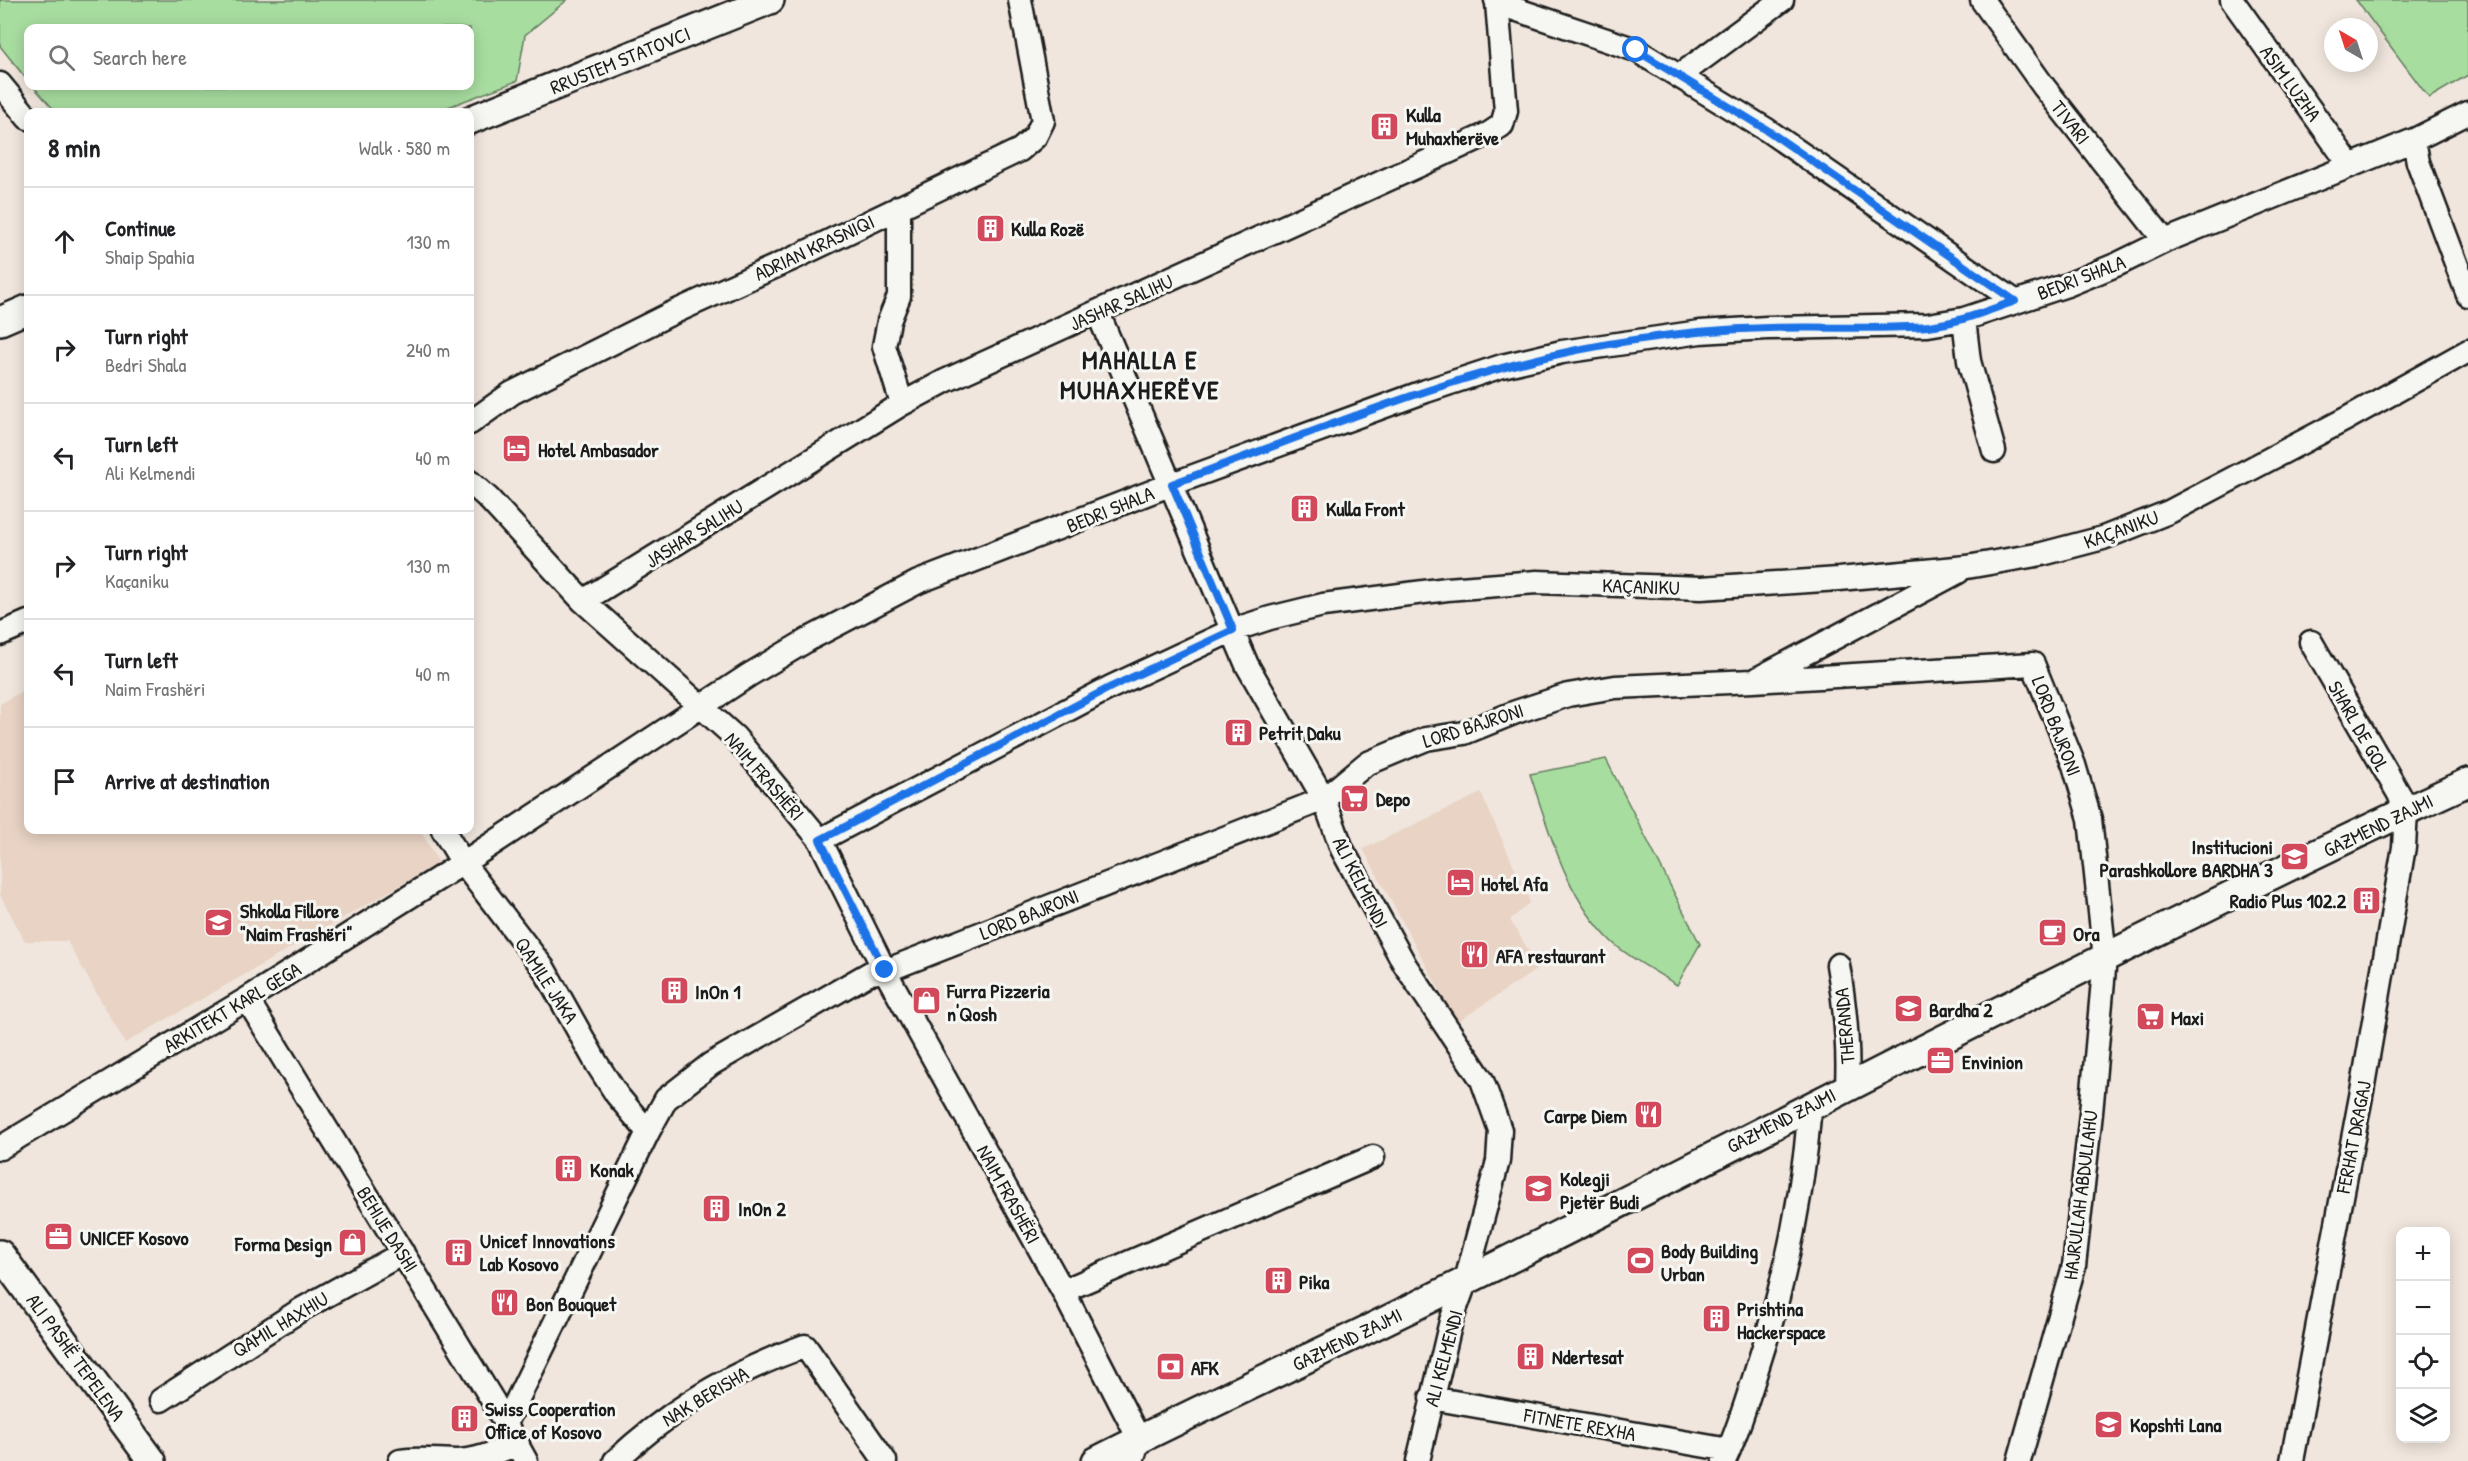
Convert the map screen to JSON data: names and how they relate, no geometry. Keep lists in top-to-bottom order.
{
  "streets": {
    "street": [
      "RRUSTEM STATOVCI",
      "ASIM LUZHA",
      "TIVARI",
      "ADRIAN KRASNIQI",
      "BEDRI SHALA",
      "JASHAR SALIHU",
      "KAÇANIKU",
      "LORD BAJRONI",
      "SHARL DE GOL",
      "NAIM FRASHËRI",
      "GAZMEND ZAJMI",
      "ALI KELMENDI",
      "QAMILE JAKA",
      "ARKITEKT KARL GEGA",
      "THERANDA",
      "FERHAT DRAGAJ",
      "HAJRULLAH ABDULLAHU",
      "BEHIJE DASHI",
      "QAMIL HAXHIU",
      "ALI PASHË TEPELENA",
      "NAK BERISHA",
      "FITNETE REXHA"
    ]
  },
  "crossings": [
    ["ASIM LUZHA", "BEDRI SHALA"],
    ["TIVARI", "BEDRI SHALA"],
    ["BEDRI SHALA", "NAIM FRASHËRI"],
    ["BEDRI SHALA", "ALI KELMENDI"],
    ["BEDRI SHALA", "QAMILE JAKA"],
    ["BEDRI SHALA", "ARKITEKT KARL GEGA"],
    ["JASHAR SALIHU", "NAIM FRASHËRI"],
    ["JASHAR SALIHU", "ALI KELMENDI"],
    ["KAÇANIKU", "LORD BAJRONI"],
    ["KAÇANIKU", "NAIM FRASHËRI"],
    ["KAÇANIKU", "ALI KELMENDI"],
    ["LORD BAJRONI", "NAIM FRASHËRI"],
    ["LORD BAJRONI", "GAZMEND ZAJMI"],
    ["LORD BAJRONI", "ALI KELMENDI"],
    ["LORD BAJRONI", "QAMILE JAKA"],
    ["LORD BAJRONI", "HAJRULLAH ABDULLAHU"],
    ["LORD BAJRONI", "BEHIJE DASHI"],
    ["SHARL DE GOL", "GAZMEND ZAJMI"],
    ["SHARL DE GOL", "FERHAT DRAGAJ"],
    ["NAIM FRASHËRI", "GAZMEND ZAJMI"],
    ["GAZMEND ZAJMI", "ALI KELMENDI"],
    ["GAZMEND ZAJMI", "THERANDA"],
    ["GAZMEND ZAJMI", "FERHAT DRAGAJ"],
    ["GAZMEND ZAJMI", "HAJRULLAH ABDULLAHU"],
    ["ALI KELMENDI", "FITNETE REXHA"],
    ["QAMILE JAKA", "ARKITEKT KARL GEGA"],
    ["ARKITEKT KARL GEGA", "BEHIJE DASHI"],
    ["BEHIJE DASHI", "QAMIL HAXHIU"]
  ],
  "districts": ["MAHALLA E MUHAXHERËVE"],
  "places": {
    "building": [
      "Kulla Muhaxherëve",
      "Kulla Rozë",
      "Kulla Front",
      "Petrit Daku",
      "Radio Plus 102.2",
      "InOn 1",
      "Konak",
      "InOn 2",
      "Unicef Innovations Lab Kosovo",
      "Pika",
      "Prishtina Hackerspace",
      "Ndertesat",
      "Swiss Cooperation Office of Kosovo"
    ],
    "hotel": ["Hotel Ambasador", "Hotel Afa"],
    "supermarket": ["Depo", "Maxi"],
    "school or university": [
      "Institucioni Parashkollore BARDHA 3",
      "Shkolla Fillore \"Naim Frashëri\"",
      "Bardha 2",
      "Kolegji Pjetër Budi",
      "Kopshti Lana"
    ],
    "cafe": ["Ora"],
    "restaurant": ["AFA restaurant", "Carpe Diem", "Bon Bouquet"],
    "shop": ["Furra Pizzeria n'Qosh", "Forma Design"],
    "office": ["Envinion", "UNICEF Kosovo"],
    "sports": ["Body Building Urban"],
    "bank": ["AFK"]
  },
  "north": "top left",
  "page": {
    "search": "Search here",
    "heading": ["8 min", "Walk · 580 m"],
    "list": [
      ["Continue", "Shaip Spahia", "130 m"],
      ["Turn right", "Bedri Shala", "240 m"],
      ["Turn left", "Ali Kelmendi", "40 m"],
      ["Turn right", "Kaçaniku", "130 m"],
      ["Turn left", "Naim Frashëri", "40 m"],
      "Arrive at destination"
    ],
    "map_buttons": ["+", "−"]
  }
}
